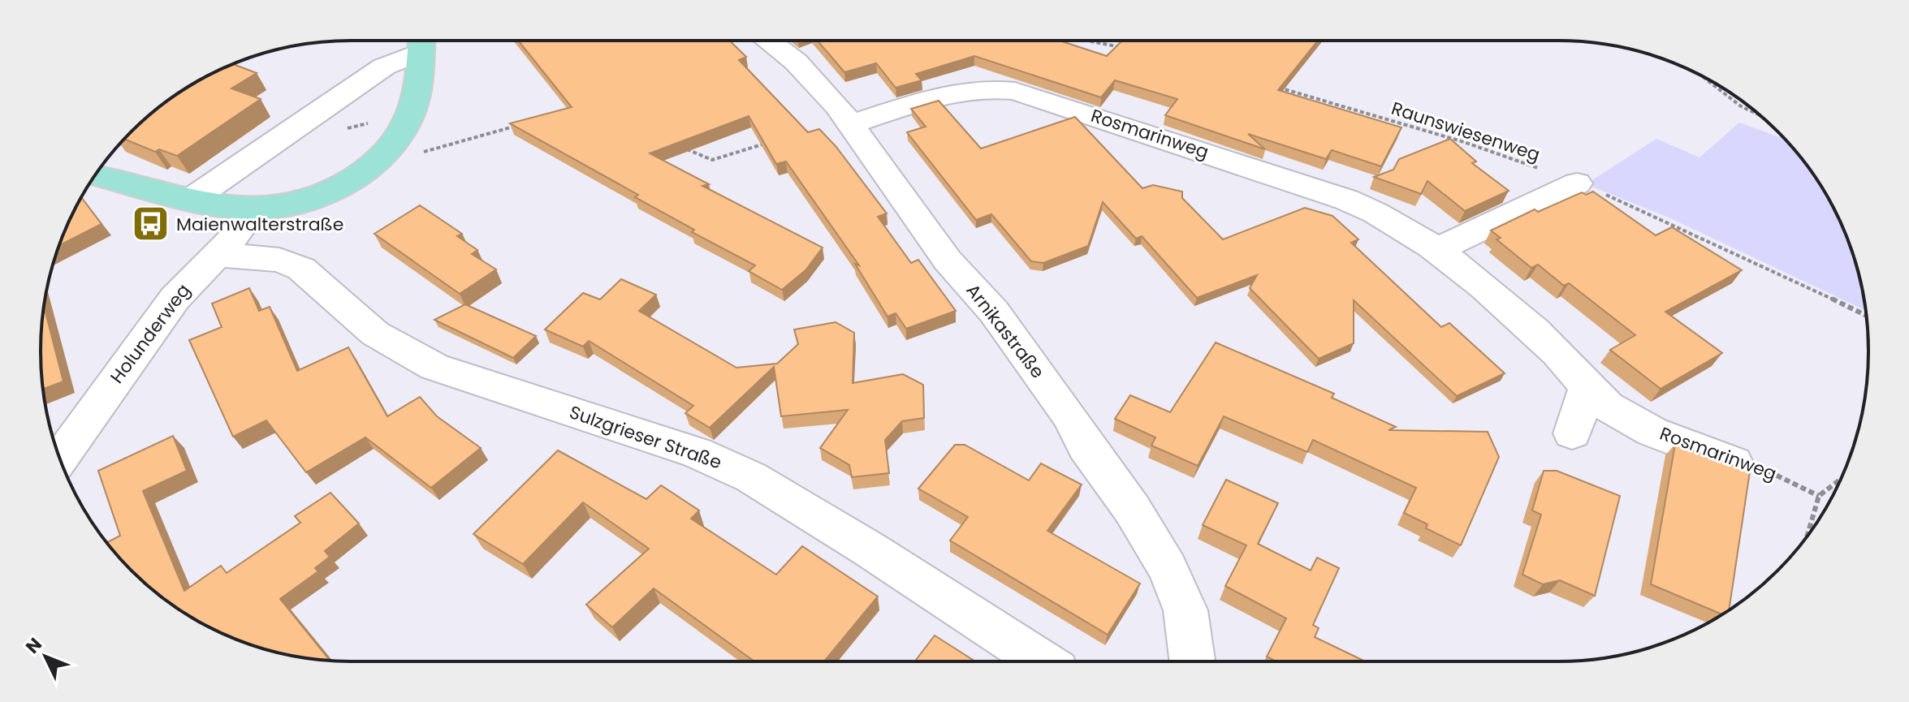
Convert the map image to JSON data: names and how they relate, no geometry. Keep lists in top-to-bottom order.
{
  "streets": {
    "street": [
      "Rosmarinweg",
      "Arnikastraße",
      "Holunderweg",
      "Sulzgrieser Straße"
    ],
    "path": ["Raunswiesenweg"]
  },
  "crossings": [
    ["Rosmarinweg", "Arnikastraße"],
    ["Holunderweg", "Sulzgrieser Straße"]
  ],
  "places": {
    "bus stop": ["Maienwalterstraße"]
  },
  "north": "top left"
}
